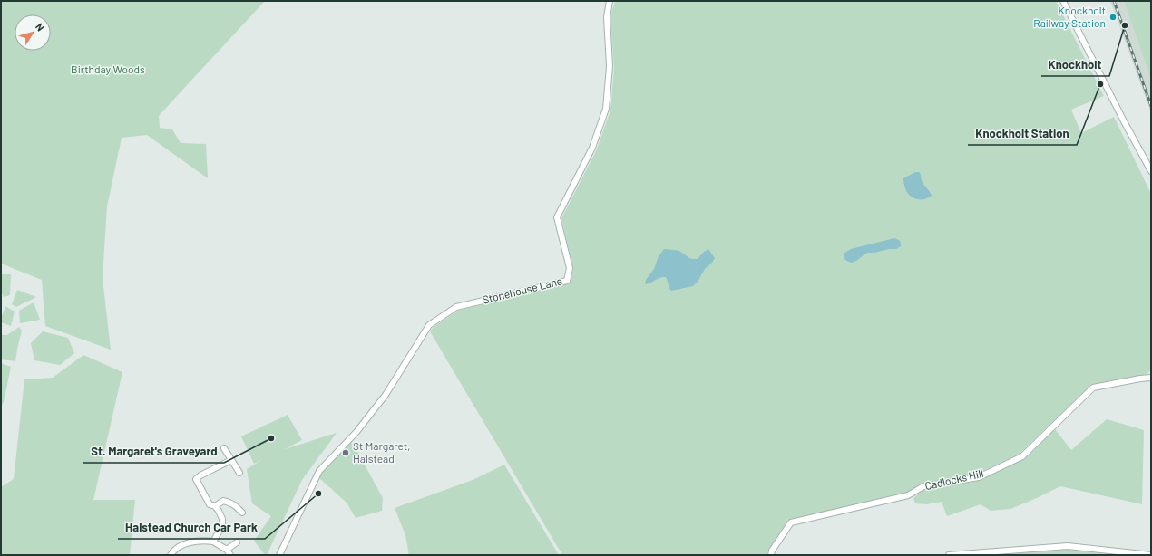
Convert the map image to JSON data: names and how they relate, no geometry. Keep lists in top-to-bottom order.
{
  "streets": {
    "street": ["Stonehouse Lane", "Cadlocks Hill"]
  },
  "parks": ["Birthday Woods"],
  "places": [
    "Knockholt Railway Station",
    "Knockholt",
    "Knockholt Station",
    "St. Margaret's Graveyard",
    "St Margaret, Halstead",
    "Halstead Church Car Park"
  ],
  "north": "top right"
}
